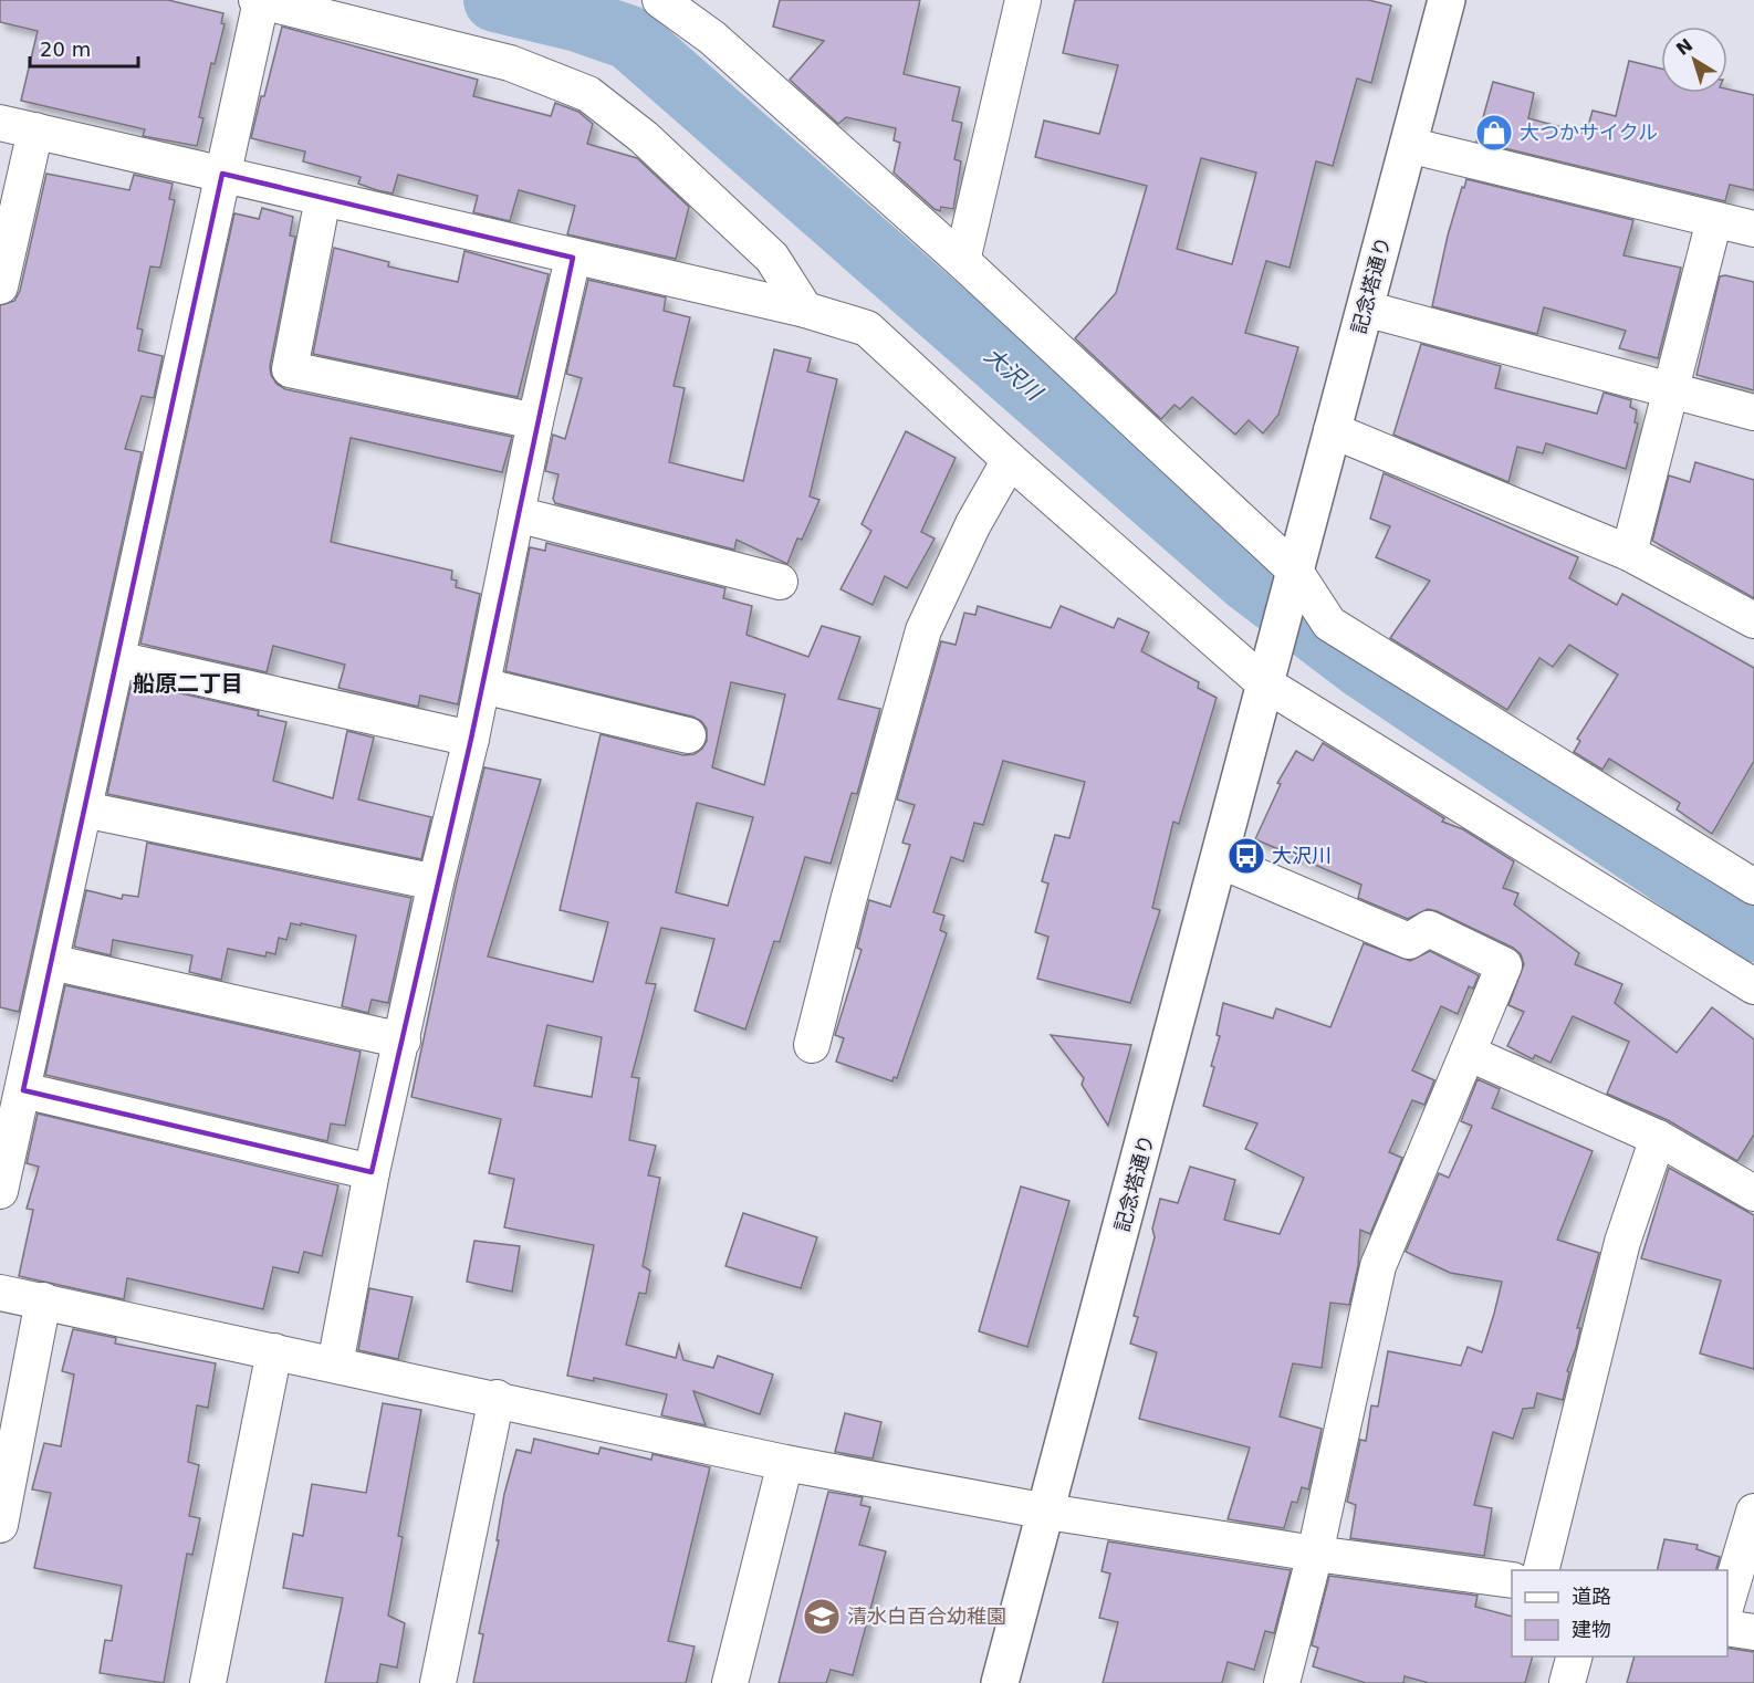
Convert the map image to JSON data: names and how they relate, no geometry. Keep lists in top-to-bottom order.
{
  "streets": {
    "street": ["記念塔通り"]
  },
  "districts": ["船原二丁目"],
  "water": ["大沢川"],
  "places": {
    "shop": ["大つかサイクル"],
    "bus stop": ["大沢川"],
    "school or university": ["清水白百合幼稚園"]
  },
  "legend": ["道路", "建物"],
  "scale_bar": "20 m",
  "north": "top left"
}
